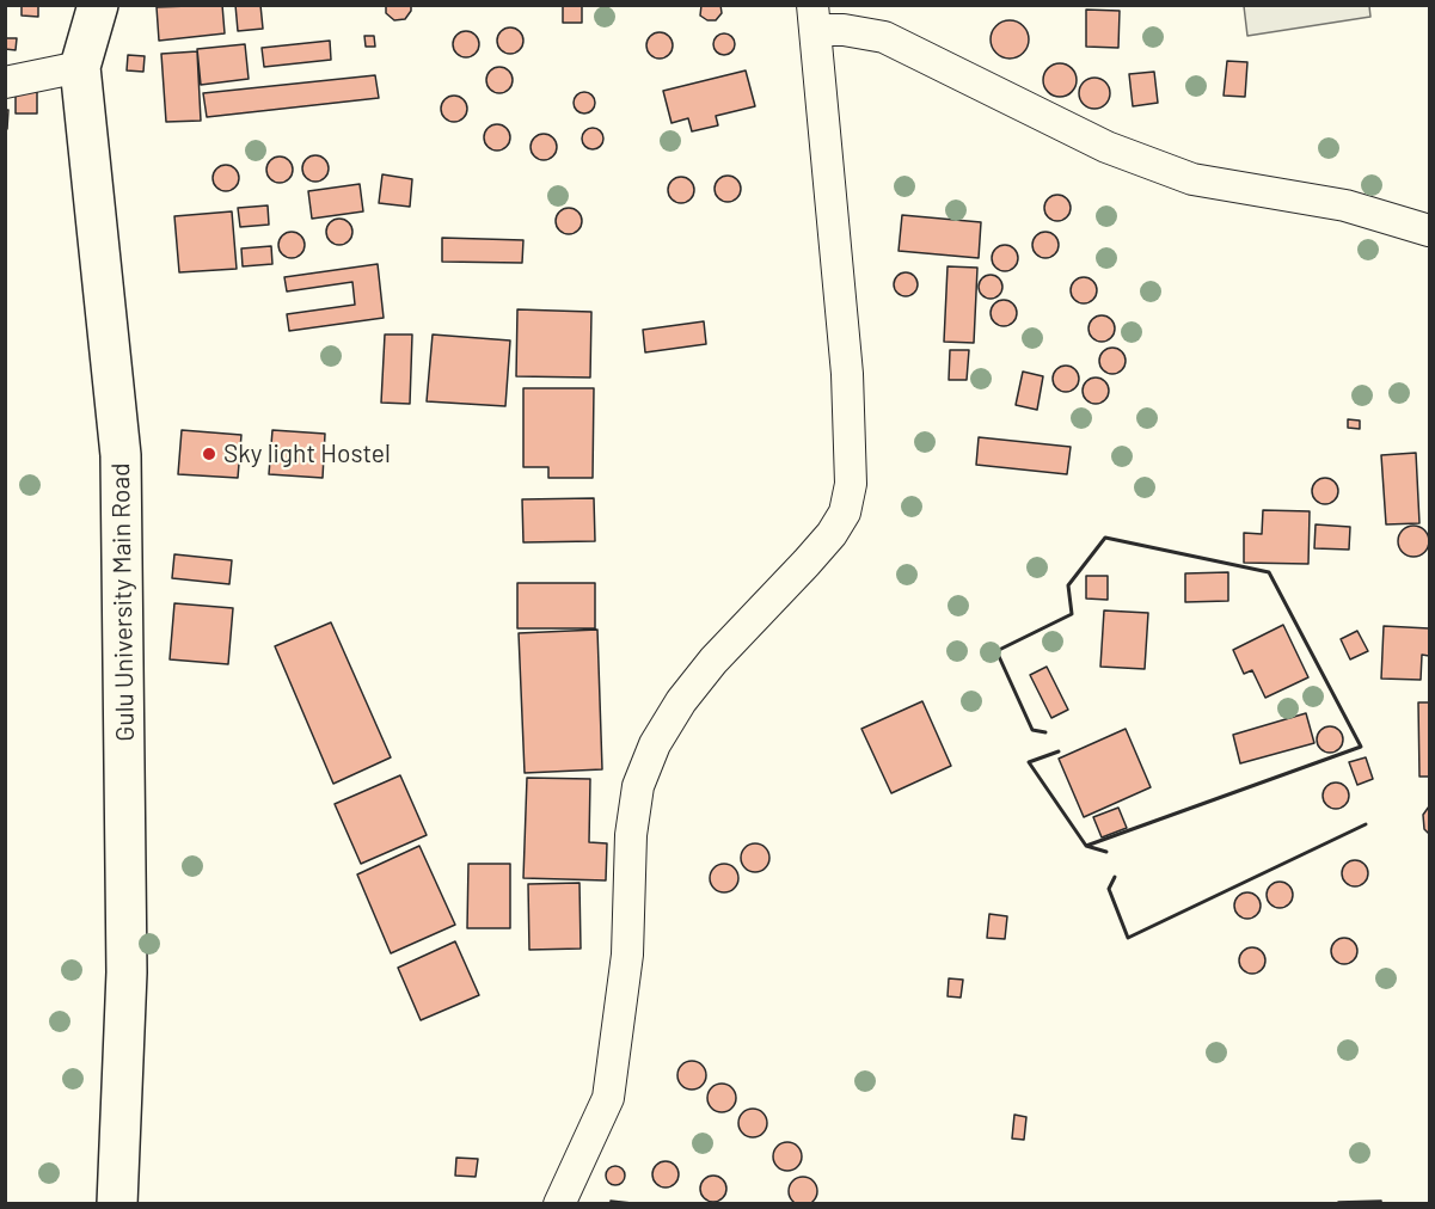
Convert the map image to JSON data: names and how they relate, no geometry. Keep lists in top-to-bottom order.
{
  "streets": {
    "street": ["Gulu University Main Road"]
  },
  "places": ["Sky light Hostel"]
}
